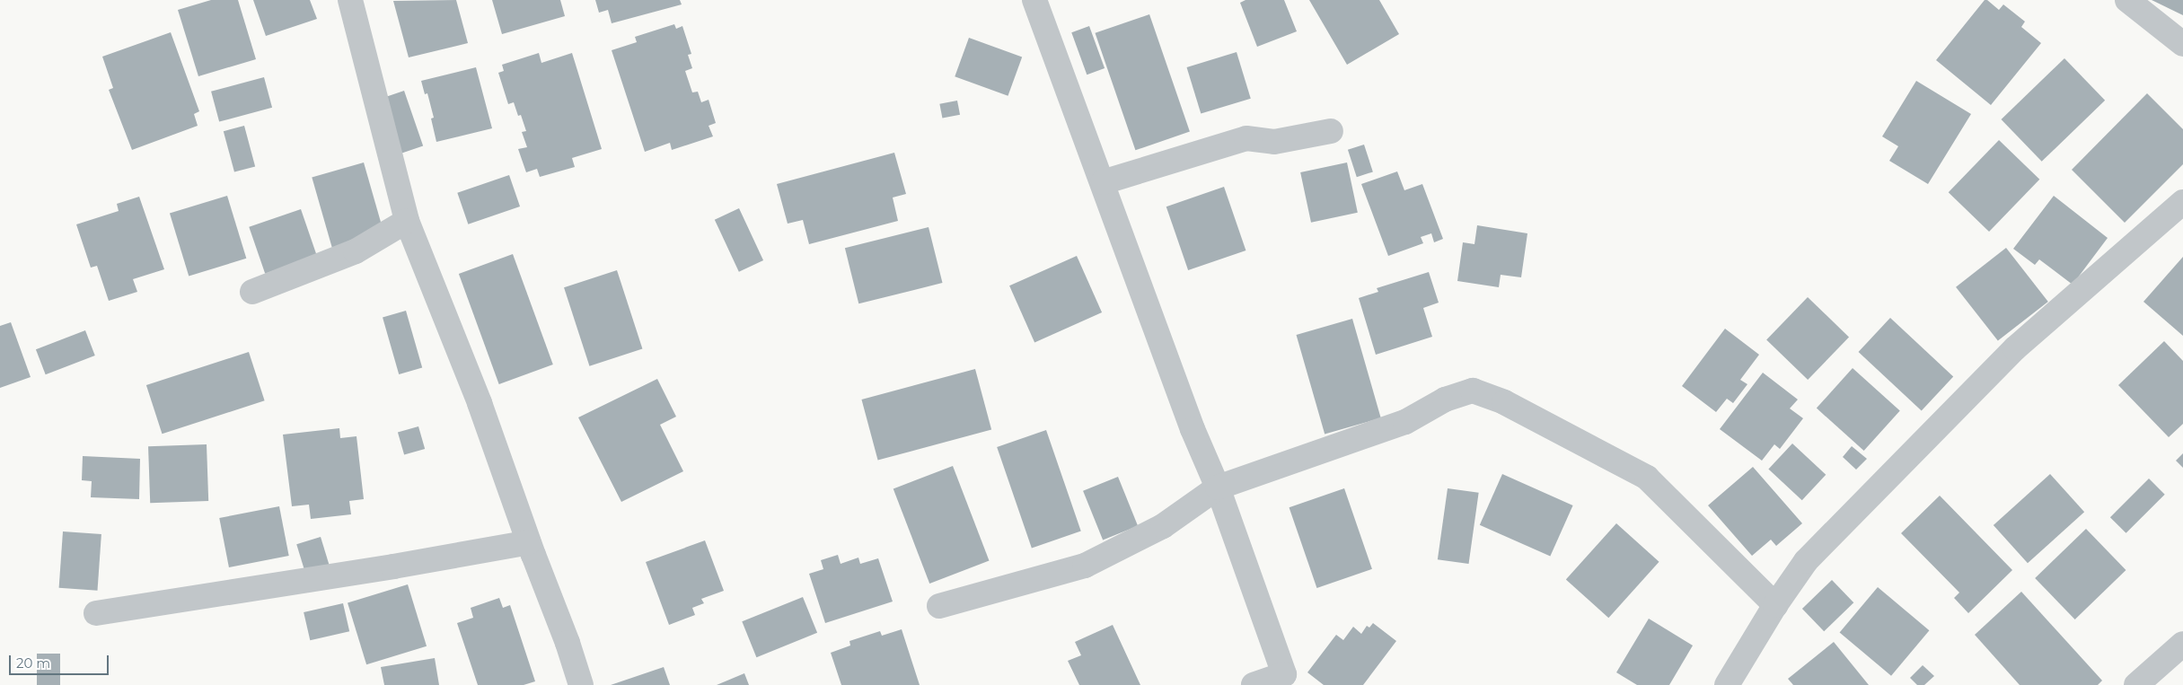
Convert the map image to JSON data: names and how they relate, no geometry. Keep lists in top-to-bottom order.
{
  "scale_bar": "20 m"
}
